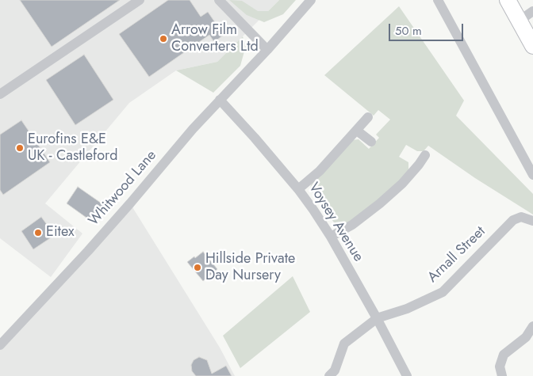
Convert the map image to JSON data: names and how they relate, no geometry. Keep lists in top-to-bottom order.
{
  "streets": {
    "street": ["Whitwood Lane", "Voysey Avenue", "Arnall Street"]
  },
  "crossings": [
    ["Whitwood Lane", "Voysey Avenue"],
    ["Voysey Avenue", "Arnall Street"]
  ],
  "places": [
    "Arrow Film Converters Ltd",
    "Eurofins E&E UK - Castleford",
    "Eitex",
    "Hillside Private Day Nursery"
  ],
  "scale_bar": "50 m"
}
